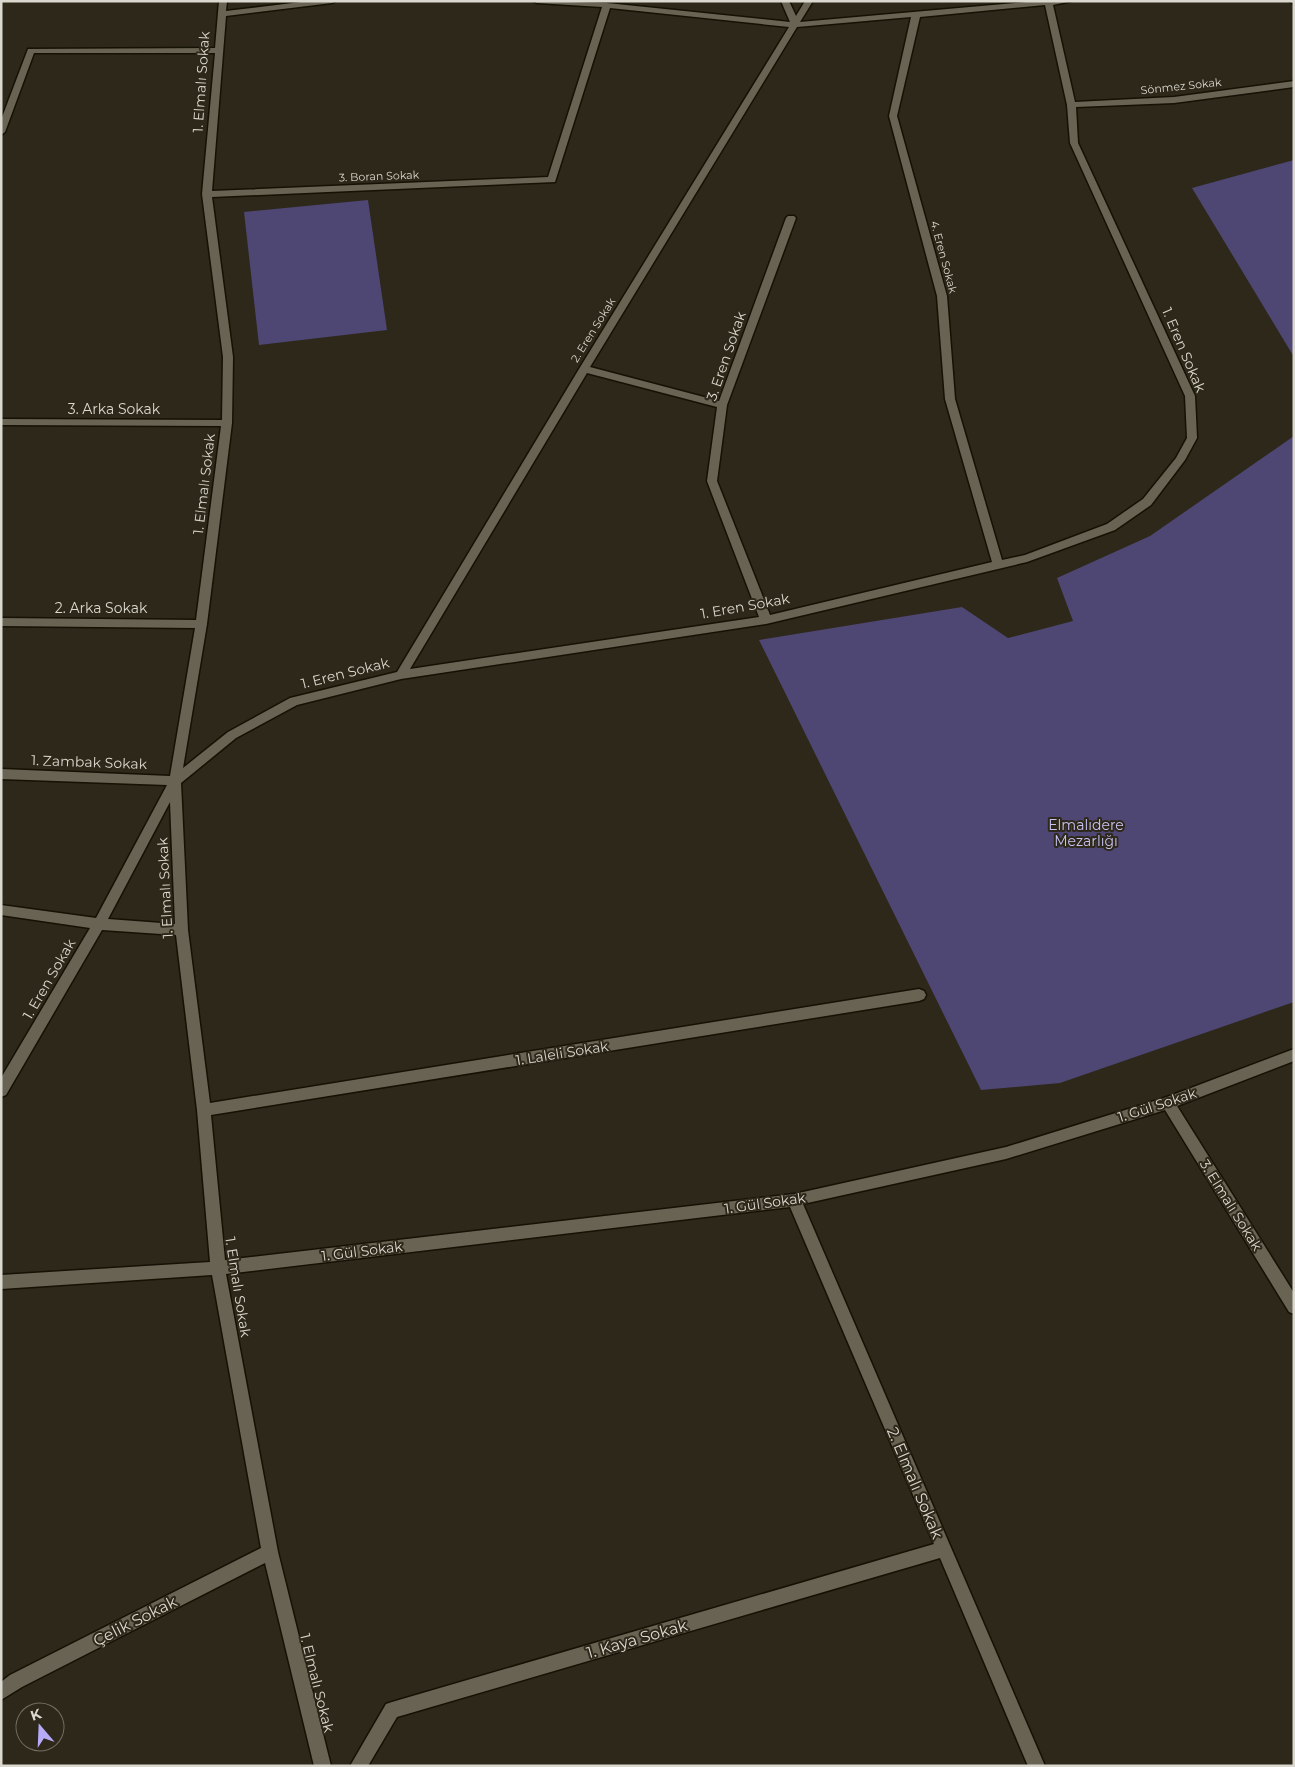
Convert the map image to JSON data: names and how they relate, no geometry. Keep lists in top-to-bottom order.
{
  "streets": {
    "street": [
      "1. Elmalı Sokak",
      "Sönmez Sokak",
      "3. Boran Sokak",
      "4. Eren Sokak",
      "2. Eren Sokak",
      "1. Eren Sokak",
      "3. Eren Sokak",
      "3. Arka Sokak",
      "2. Arka Sokak",
      "1. Zambak Sokak",
      "1. Laleli Sokak",
      "1. Gül Sokak",
      "3. Elmalı Sokak",
      "2. Elmalı Sokak",
      "Çelik Sokak",
      "1. Kaya Sokak"
    ]
  },
  "crossings": [
    ["1. Elmalı Sokak", "3. Boran Sokak"],
    ["1. Elmalı Sokak", "1. Eren Sokak"],
    ["1. Elmalı Sokak", "3. Arka Sokak"],
    ["1. Elmalı Sokak", "2. Arka Sokak"],
    ["1. Elmalı Sokak", "1. Zambak Sokak"],
    ["1. Elmalı Sokak", "1. Laleli Sokak"],
    ["1. Elmalı Sokak", "1. Gül Sokak"],
    ["1. Elmalı Sokak", "Çelik Sokak"],
    ["Sönmez Sokak", "1. Eren Sokak"],
    ["4. Eren Sokak", "1. Eren Sokak"],
    ["2. Eren Sokak", "1. Eren Sokak"],
    ["1. Eren Sokak", "3. Eren Sokak"],
    ["1. Eren Sokak", "1. Zambak Sokak"],
    ["1. Gül Sokak", "3. Elmalı Sokak"],
    ["1. Gül Sokak", "2. Elmalı Sokak"],
    ["2. Elmalı Sokak", "1. Kaya Sokak"]
  ],
  "parks": ["Elmalıdere Mezarlığı"],
  "north": "top"
}
